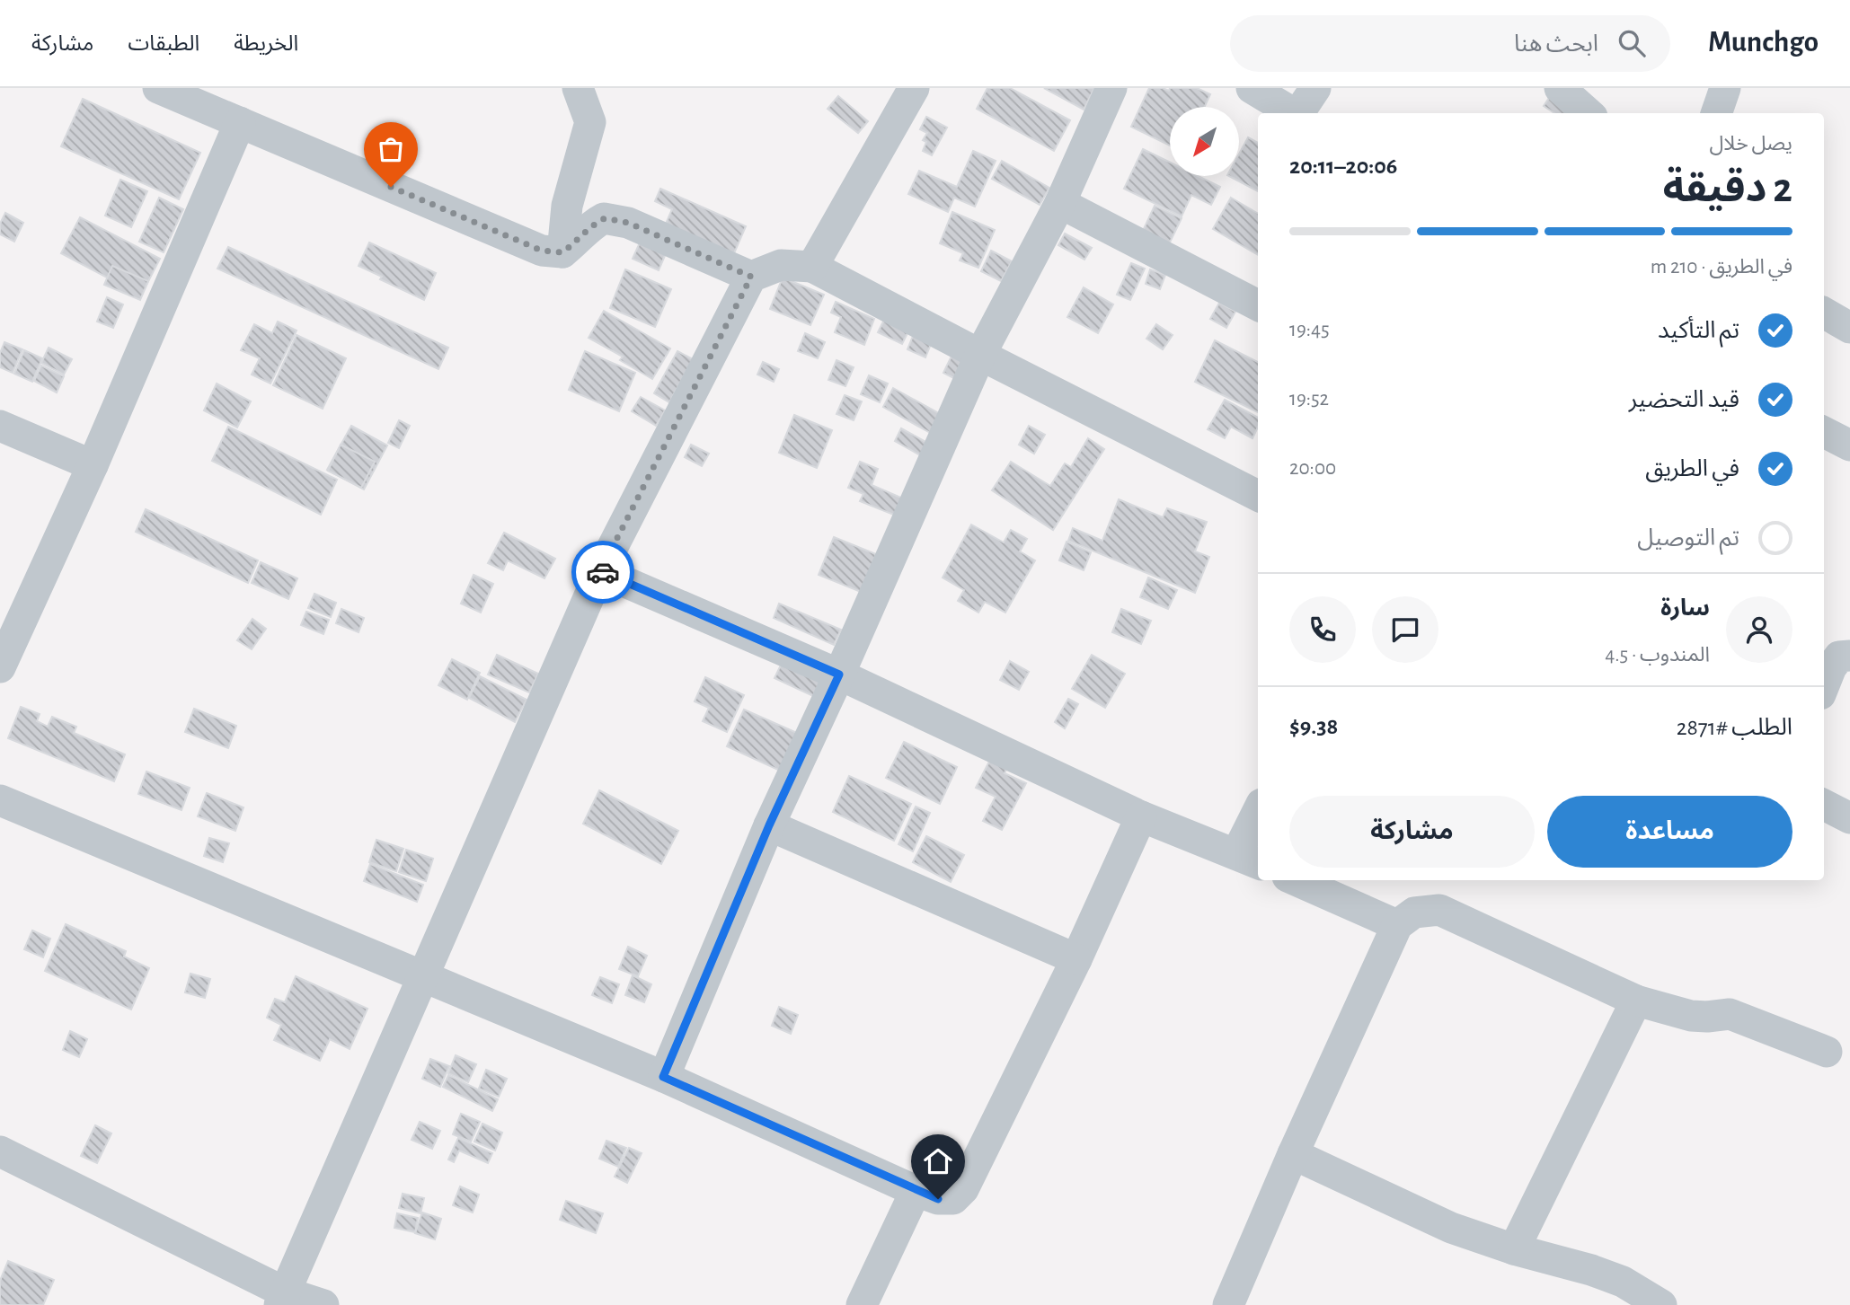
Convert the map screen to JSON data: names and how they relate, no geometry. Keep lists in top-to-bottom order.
{
  "north": "bottom left",
  "page": {
    "header": "Munchgo",
    "search": "ابحث هنا",
    "nav": ["الخريطة", "الطبقات", "مشاركة"],
    "heading": ["2 دقيقة", "يصل خلال", "20:06–20:11"],
    "panel": [
      "سارة",
      "المندوب · 4.5",
      "الطلب #2871",
      "$9.38"
    ],
    "bar": "في الطريق · 210 m",
    "list": [
      ["تم التأكيد", "19:45"],
      ["قيد التحضير", "19:52"],
      ["في الطريق", "20:00"],
      "تم التوصيل"
    ],
    "buttons": ["مساعدة", "مشاركة"]
  }
}
